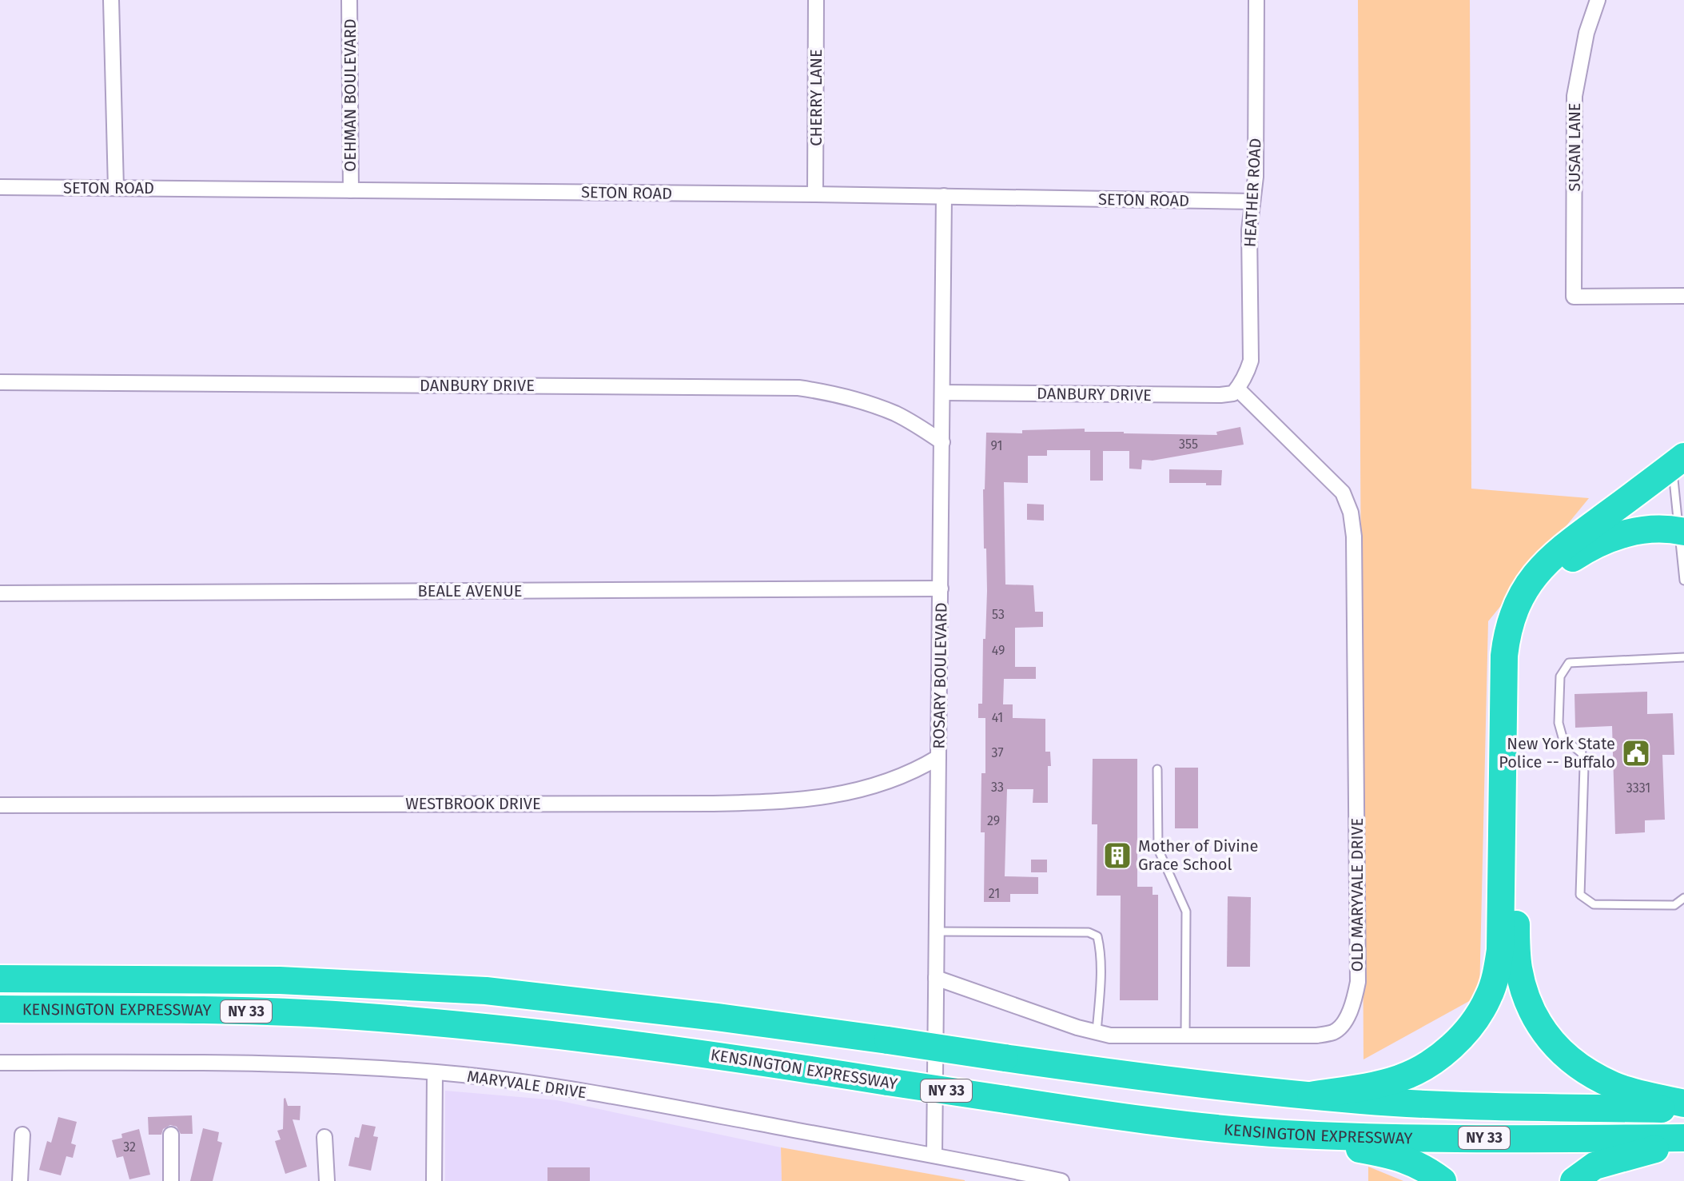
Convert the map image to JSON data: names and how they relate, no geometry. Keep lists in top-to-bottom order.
{
  "streets": {
    "highway": ["KENSINGTON EXPRESSWAY", "NY 33"],
    "street": [
      "OEHMAN BOULEVARD",
      "CHERRY LANE",
      "SUSAN LANE",
      "SETON ROAD",
      "HEATHER ROAD",
      "DANBURY DRIVE",
      "BEALE AVENUE",
      "ROSARY BOULEVARD",
      "WESTBROOK DRIVE",
      "OLD MARYVALE DRIVE",
      "MARYVALE DRIVE"
    ]
  },
  "crossings": [
    ["OEHMAN BOULEVARD", "SETON ROAD"],
    ["CHERRY LANE", "SETON ROAD"],
    ["SETON ROAD", "HEATHER ROAD"],
    ["SETON ROAD", "ROSARY BOULEVARD"],
    ["HEATHER ROAD", "DANBURY DRIVE"],
    ["HEATHER ROAD", "OLD MARYVALE DRIVE"],
    ["DANBURY DRIVE", "ROSARY BOULEVARD"],
    ["DANBURY DRIVE", "OLD MARYVALE DRIVE"],
    ["BEALE AVENUE", "ROSARY BOULEVARD"],
    ["ROSARY BOULEVARD", "WESTBROOK DRIVE"],
    ["ROSARY BOULEVARD", "OLD MARYVALE DRIVE"],
    ["ROSARY BOULEVARD", "MARYVALE DRIVE"]
  ],
  "places": {
    "public building": ["New York State Police -- Buffalo"],
    "building": ["Mother of Divine Grace School"]
  },
  "house_numbers": [
    "355",
    "91",
    "53",
    "49",
    "41",
    "37",
    "33",
    "3331",
    "29",
    "21",
    "32"
  ]
}
